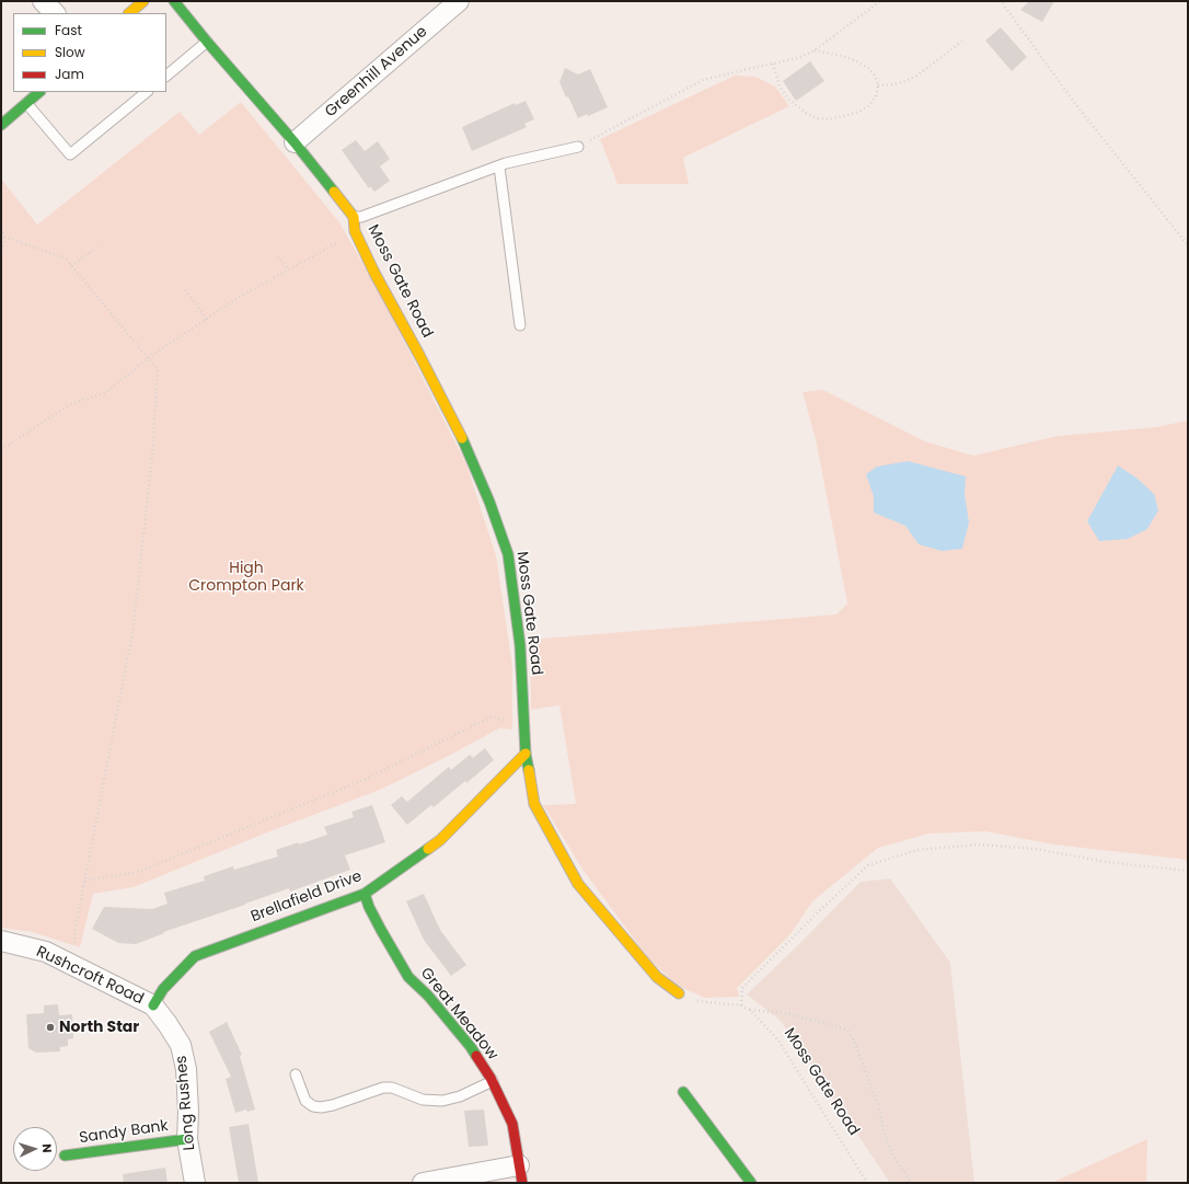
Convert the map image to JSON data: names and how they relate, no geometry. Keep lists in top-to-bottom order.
{
  "streets": {
    "street": [
      "Greenhill Avenue",
      "Moss Gate Road",
      "Brellafield Drive",
      "Rushcroft Road",
      "Great Meadow",
      "Long Rushes",
      "Sandy Bank"
    ]
  },
  "crossings": [
    ["Greenhill Avenue", "Moss Gate Road"],
    ["Moss Gate Road", "Brellafield Drive"],
    ["Brellafield Drive", "Rushcroft Road"],
    ["Brellafield Drive", "Great Meadow"],
    ["Brellafield Drive", "Long Rushes"],
    ["Rushcroft Road", "Long Rushes"],
    ["Long Rushes", "Sandy Bank"]
  ],
  "parks": ["High Crompton Park"],
  "places": ["North Star"],
  "legend": ["Fast", "Slow", "Jam"],
  "north": "right"
}
